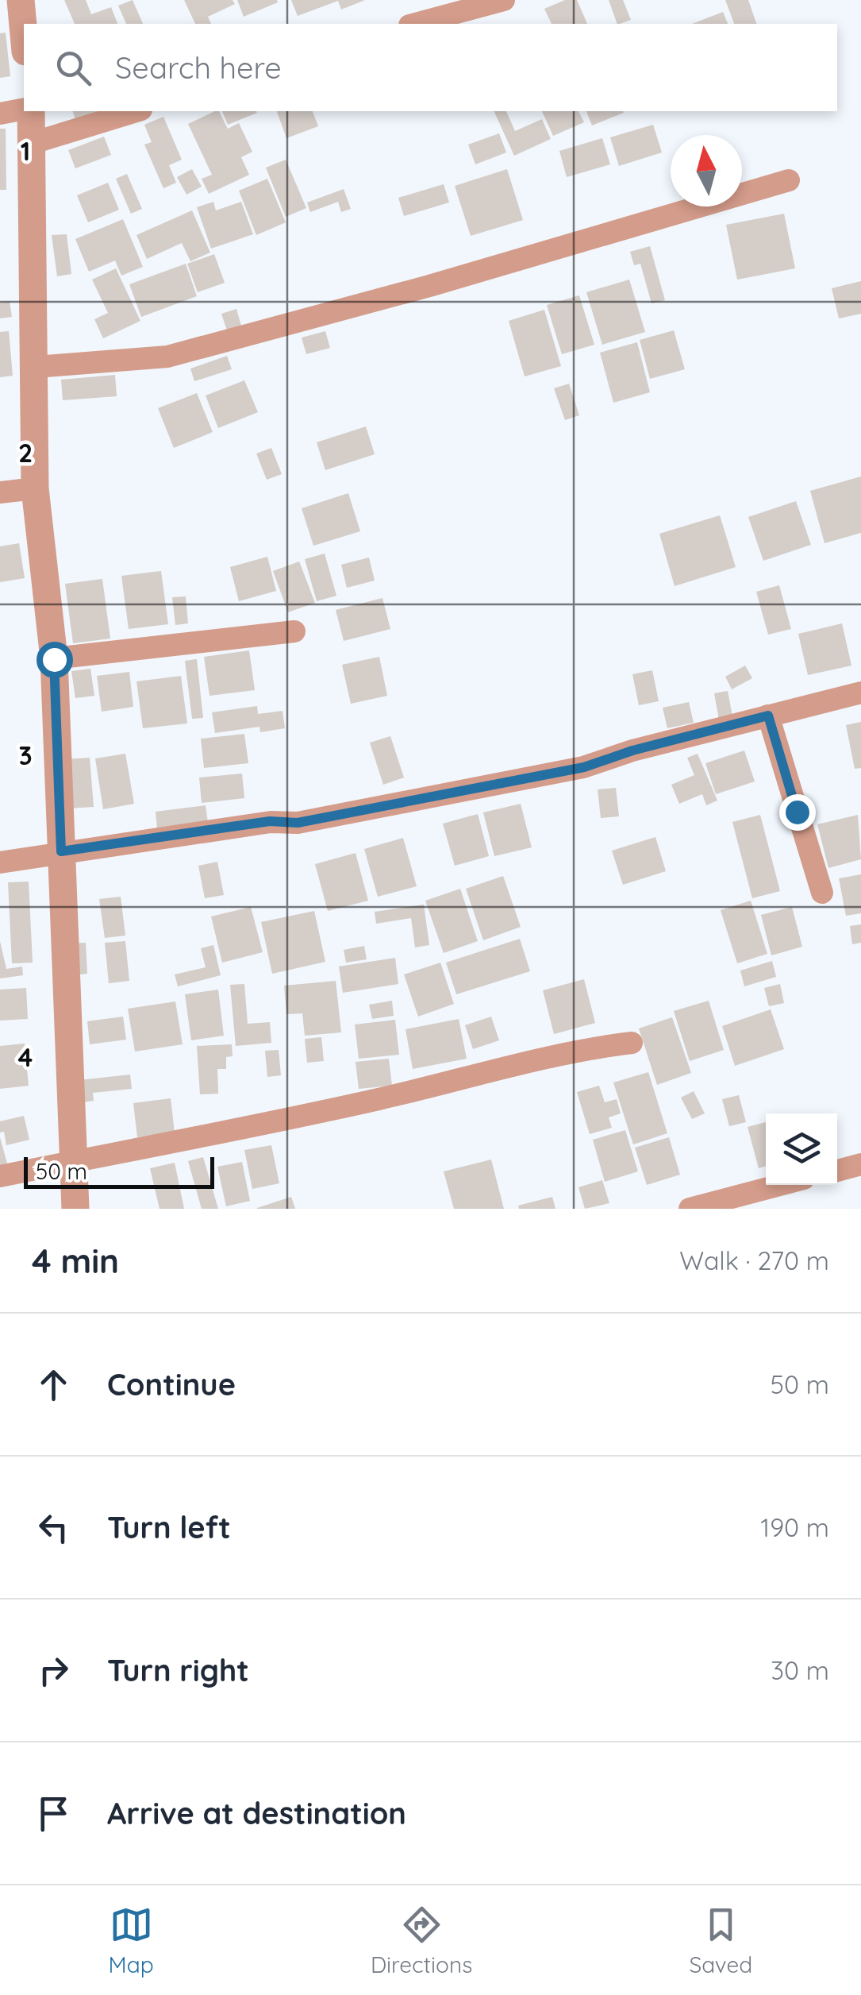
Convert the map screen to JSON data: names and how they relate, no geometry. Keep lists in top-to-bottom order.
{
  "scale_bar": "50 m",
  "north": "top",
  "page": {
    "search": "Search here",
    "scale": "50 m",
    "heading": ["4 min", "Walk · 270 m"],
    "list": [
      ["Continue", "50 m"],
      ["Turn left", "190 m"],
      ["Turn right", "30 m"],
      "Arrive at destination"
    ],
    "nav": ["Map", "Directions", "Saved"]
  },
  "grid": {
    "rows": [
      "1",
      "2",
      "3",
      "4"
    ]
  }
}
